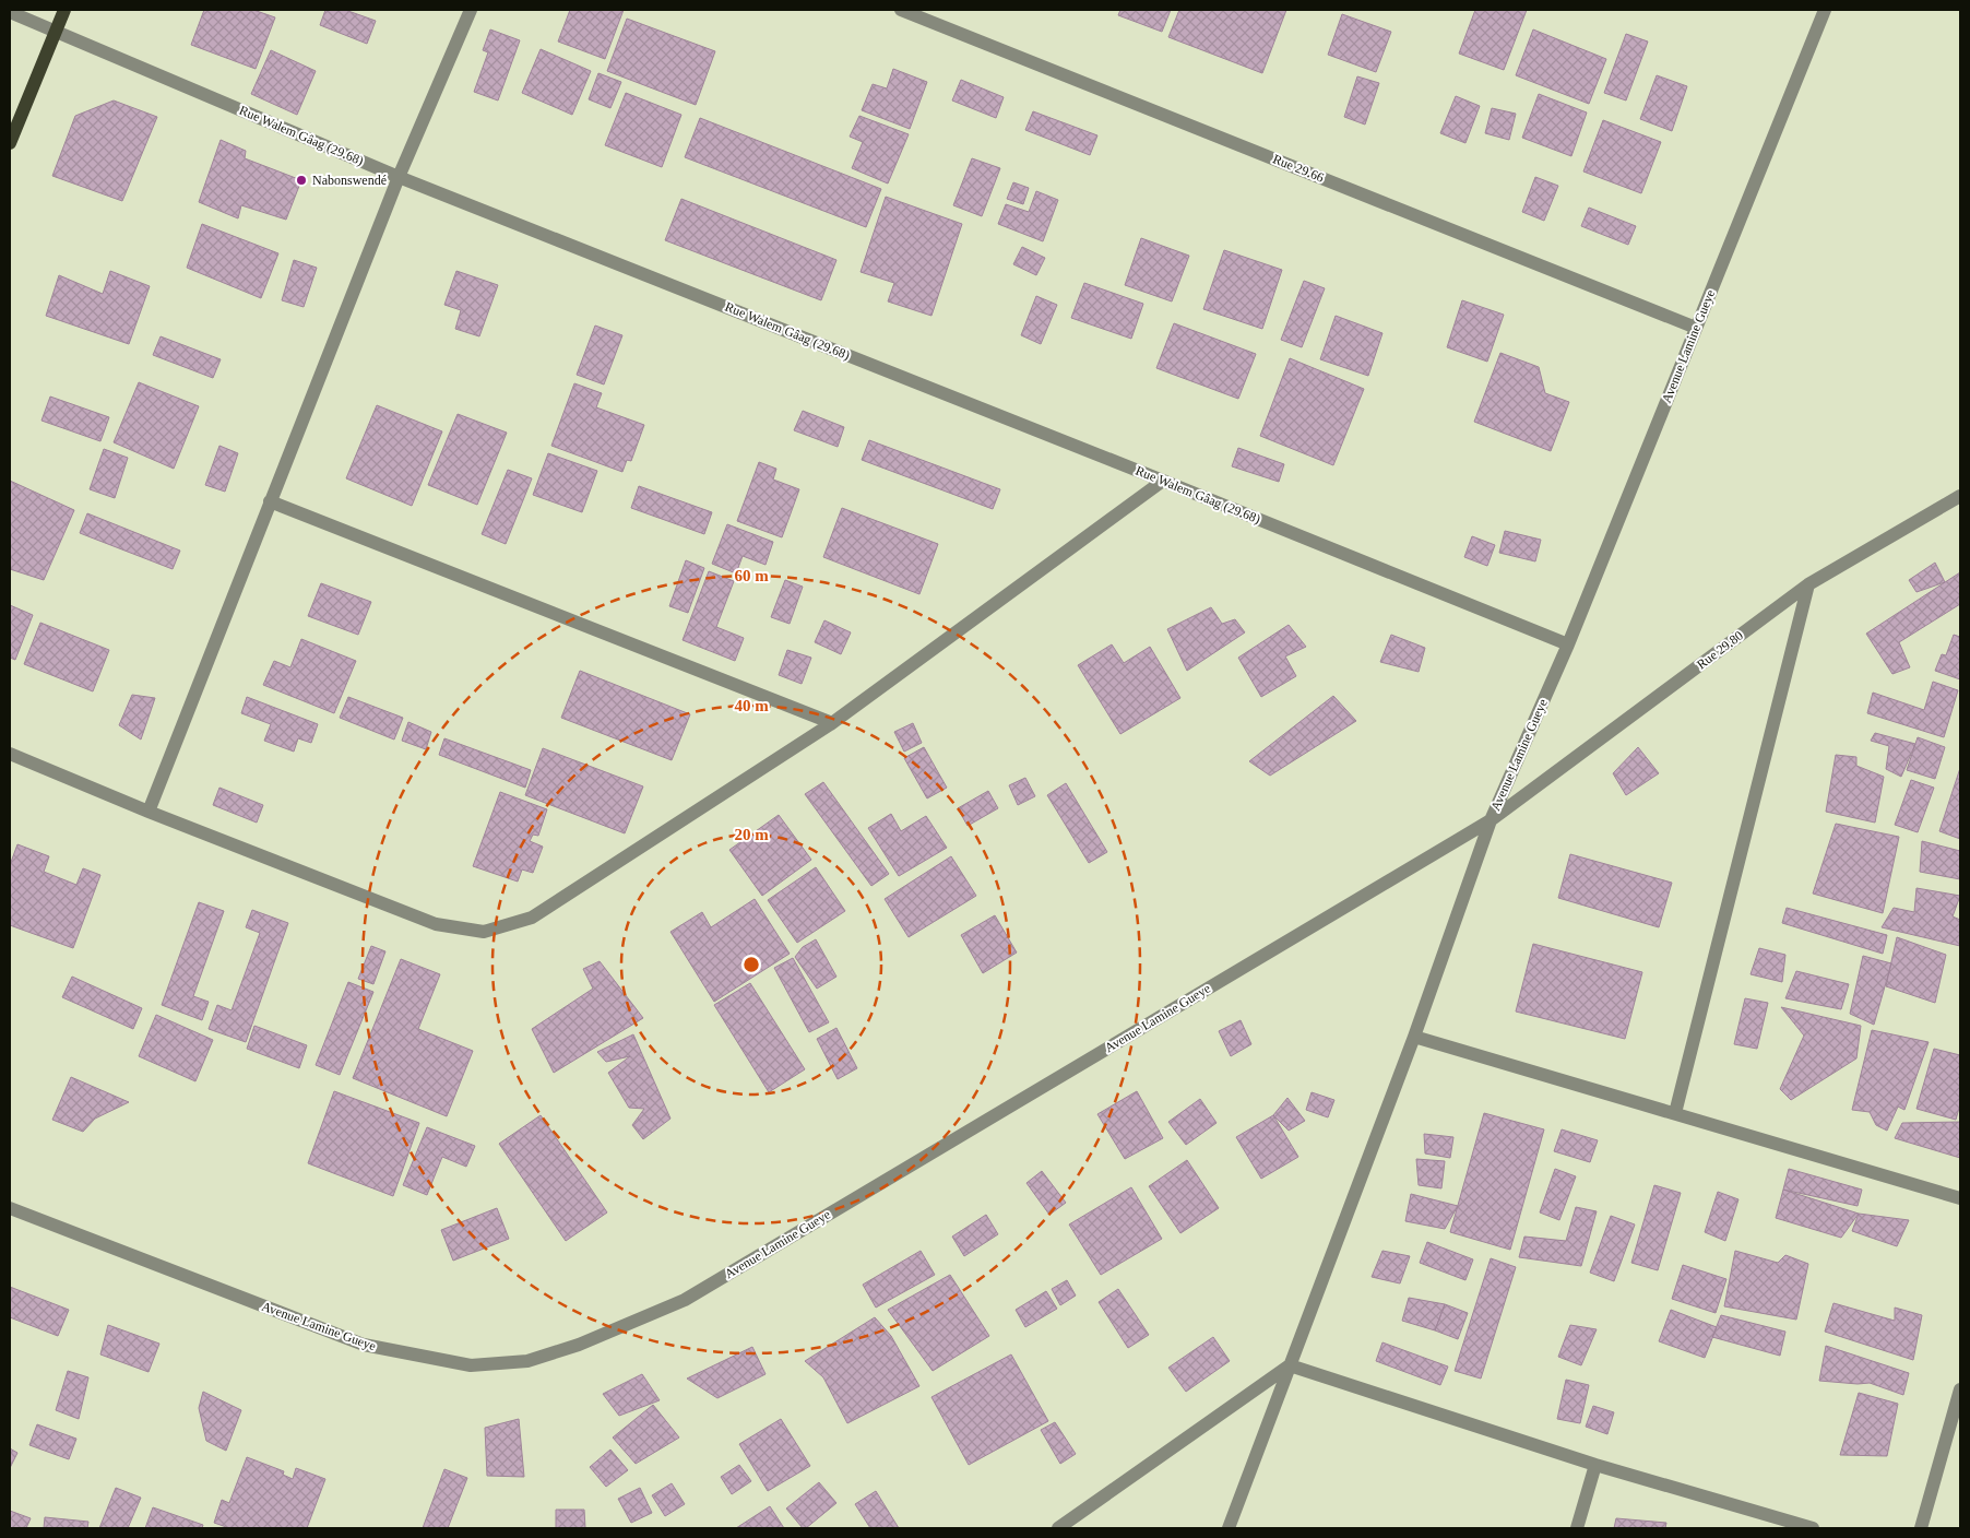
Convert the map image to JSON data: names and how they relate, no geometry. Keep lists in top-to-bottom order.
{
  "streets": {
    "street": [
      "Rue Walem Gâag (29.68)",
      "Rue 29.66",
      "Avenue Lamine Gueye",
      "Rue 29.80"
    ]
  },
  "crossings": [
    ["Rue Walem Gâag (29.68)", "Avenue Lamine Gueye"],
    ["Rue 29.66", "Avenue Lamine Gueye"],
    ["Avenue Lamine Gueye", "Rue 29.80"]
  ],
  "places": ["Nabonswendé"],
  "rings": ["60 m", "40 m", "20 m"]
}
